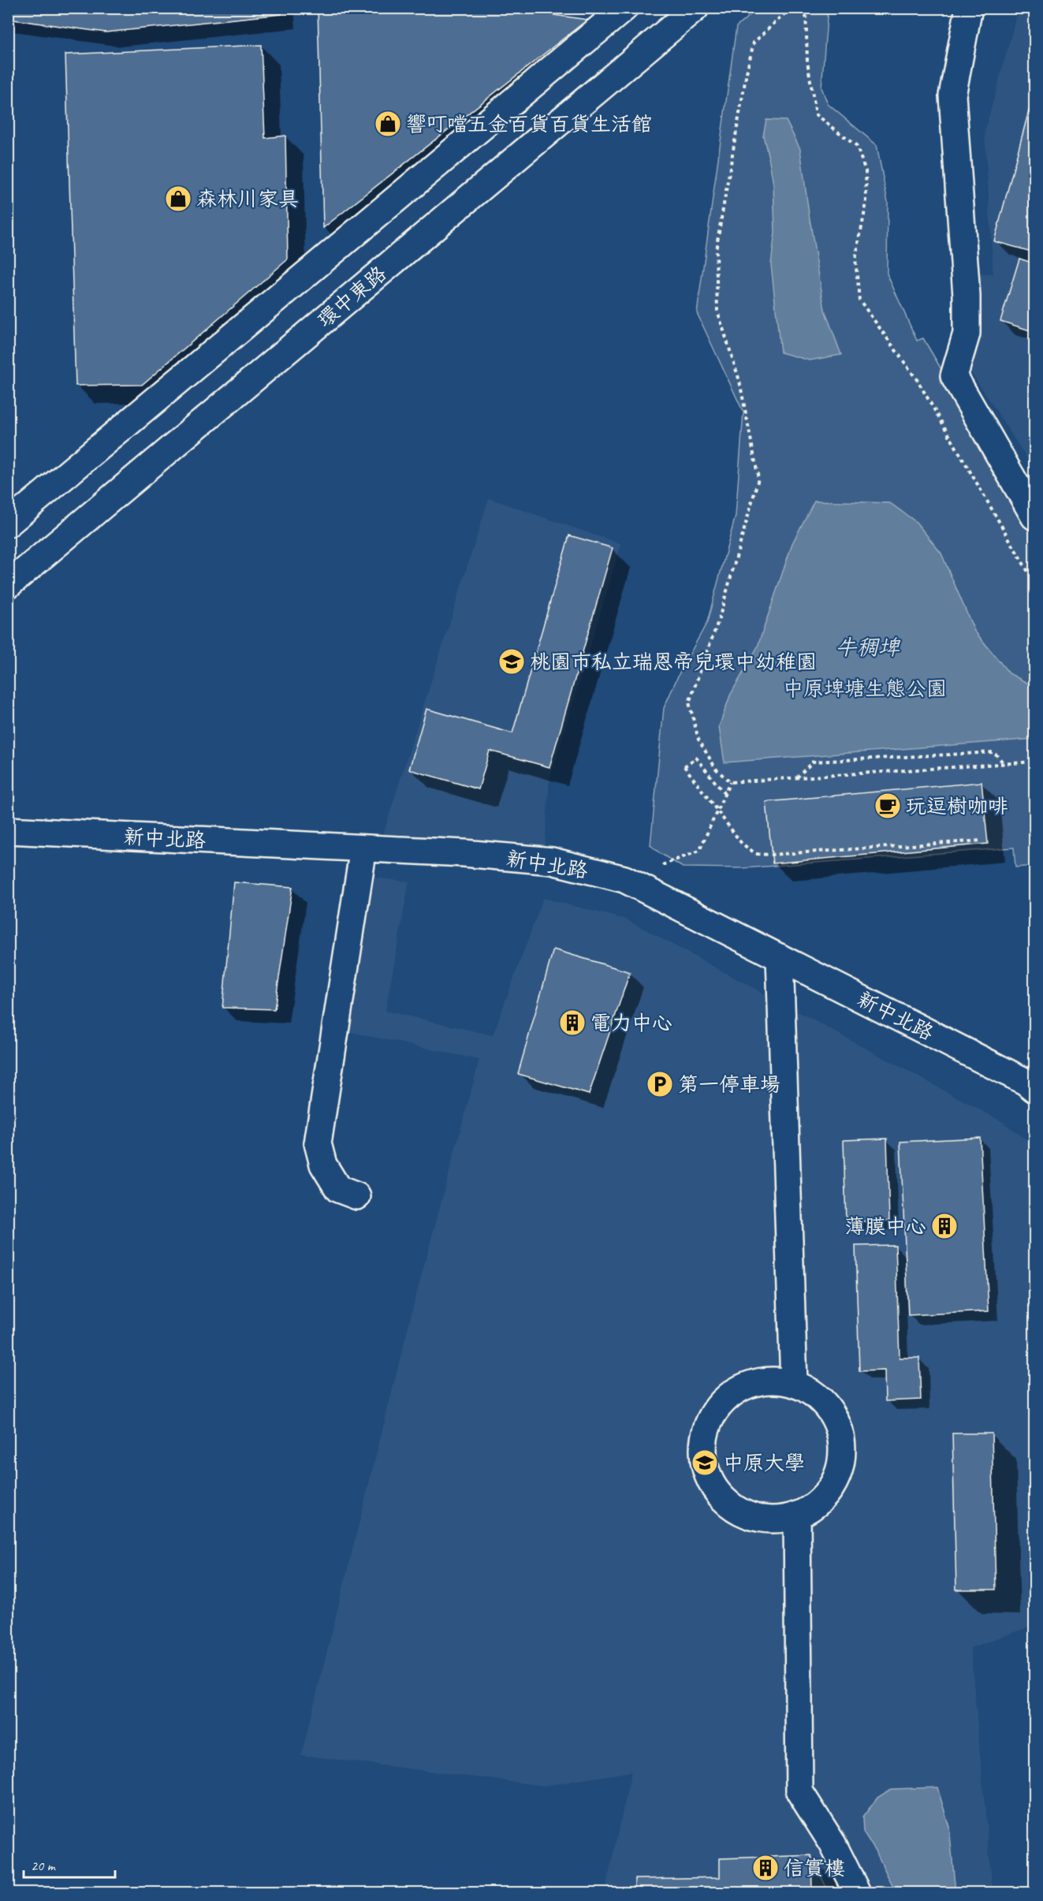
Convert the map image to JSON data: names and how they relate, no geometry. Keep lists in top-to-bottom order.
{
  "streets": {
    "street": ["環中東路", "新中北路"]
  },
  "water": ["牛稠埤"],
  "parks": ["中原埤塘生態公園"],
  "places": {
    "shop": ["響叮噹五金百貨百貨生活館", "森林川家具"],
    "school or university": ["桃園市私立瑞恩帝兒環中幼稚園", "中原大學"],
    "cafe": ["玩逗樹咖啡"],
    "building": ["電力中心", "薄膜中心", "信實樓"],
    "parking": ["第一停車場"]
  },
  "scale_bar": "20 m"
}
